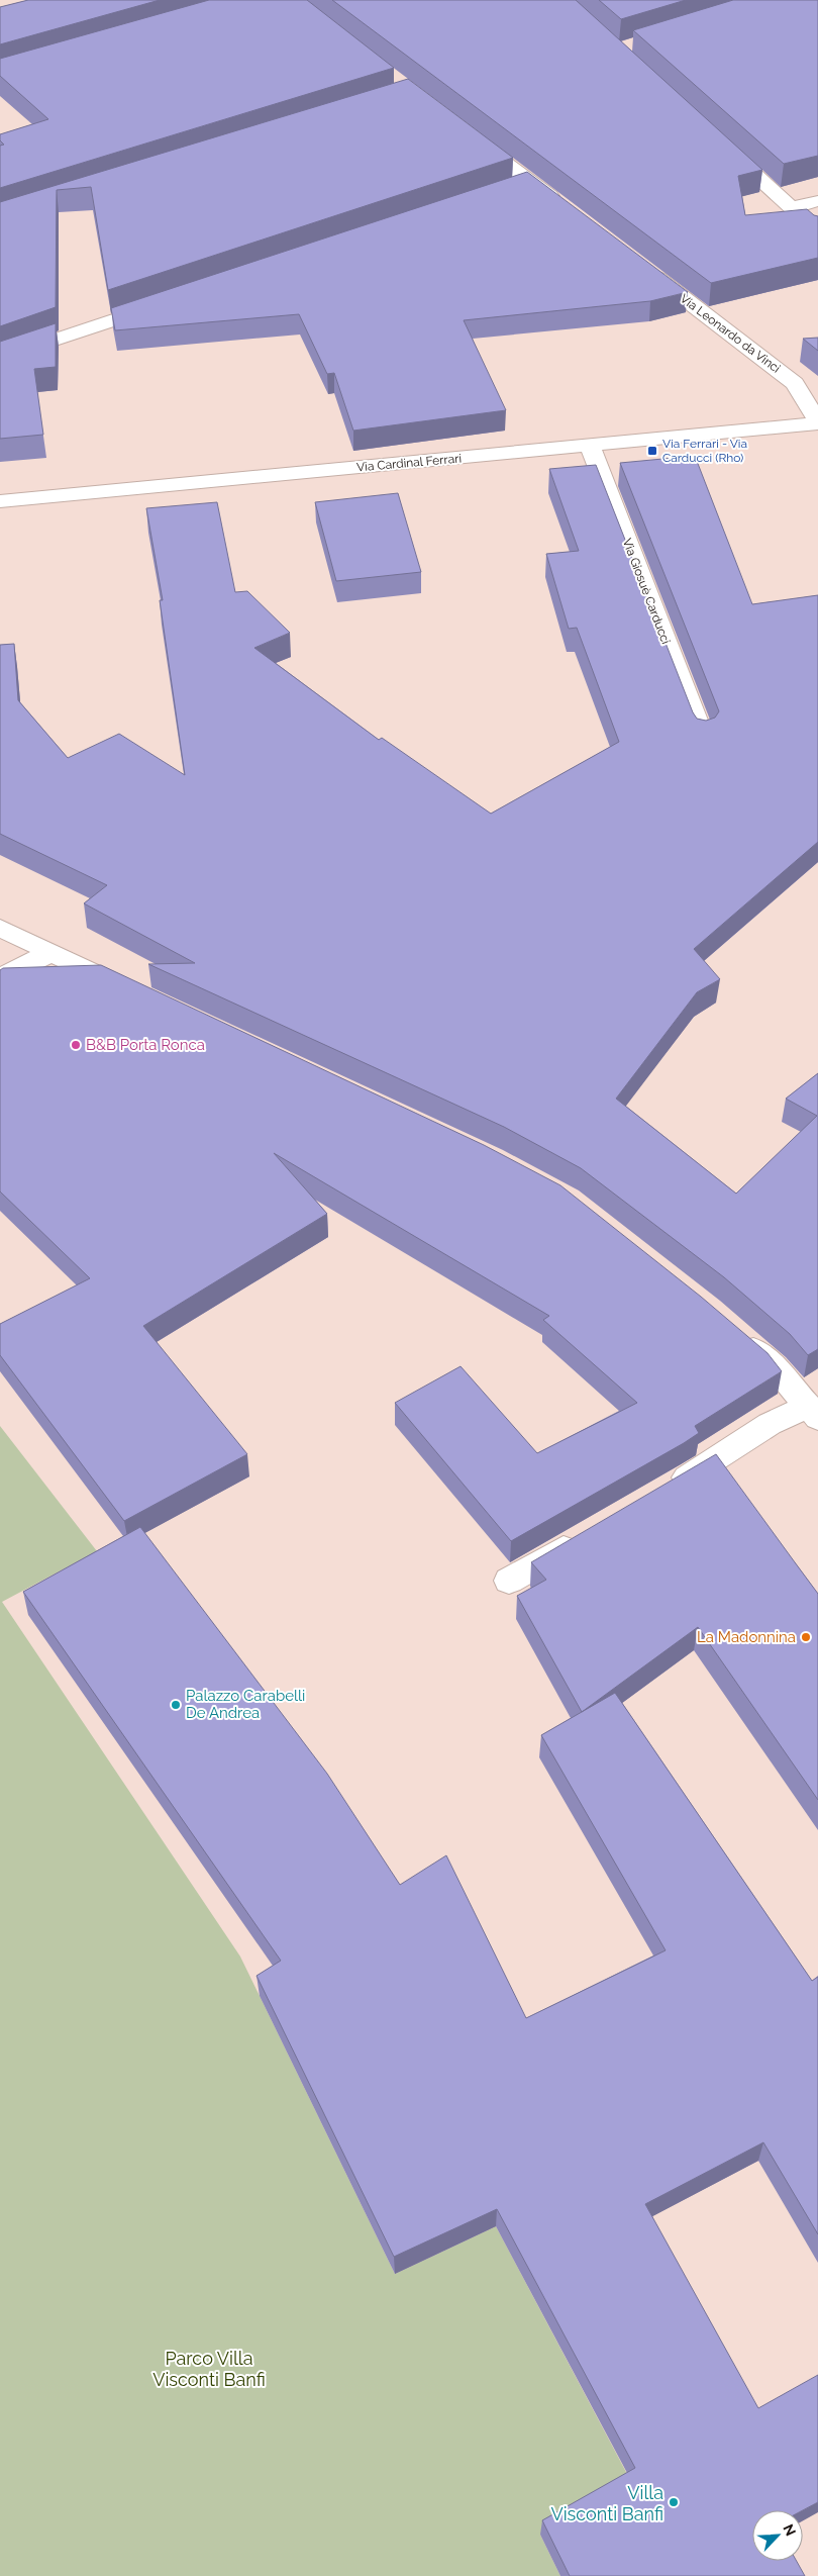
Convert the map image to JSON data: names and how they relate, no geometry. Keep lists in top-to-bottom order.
{
  "streets": {
    "street": ["Via Leonardo da Vinci", "Via Cardinal Ferrari", "Via Giosuè Carducci"]
  },
  "crossings": [
    ["Via Leonardo da Vinci", "Via Cardinal Ferrari"],
    ["Via Cardinal Ferrari", "Via Giosuè Carducci"]
  ],
  "parks": ["Parco Villa Visconti Banfi"],
  "places": {
    "transit": ["Via Ferrari - Via Carducci (Rho)"],
    "other": [
      "B&B Porta Ronca",
      "La Madonnina",
      "Palazzo Carabelli De Andrea",
      "Villa Visconti Banfi"
    ]
  },
  "north": "top right"
}
